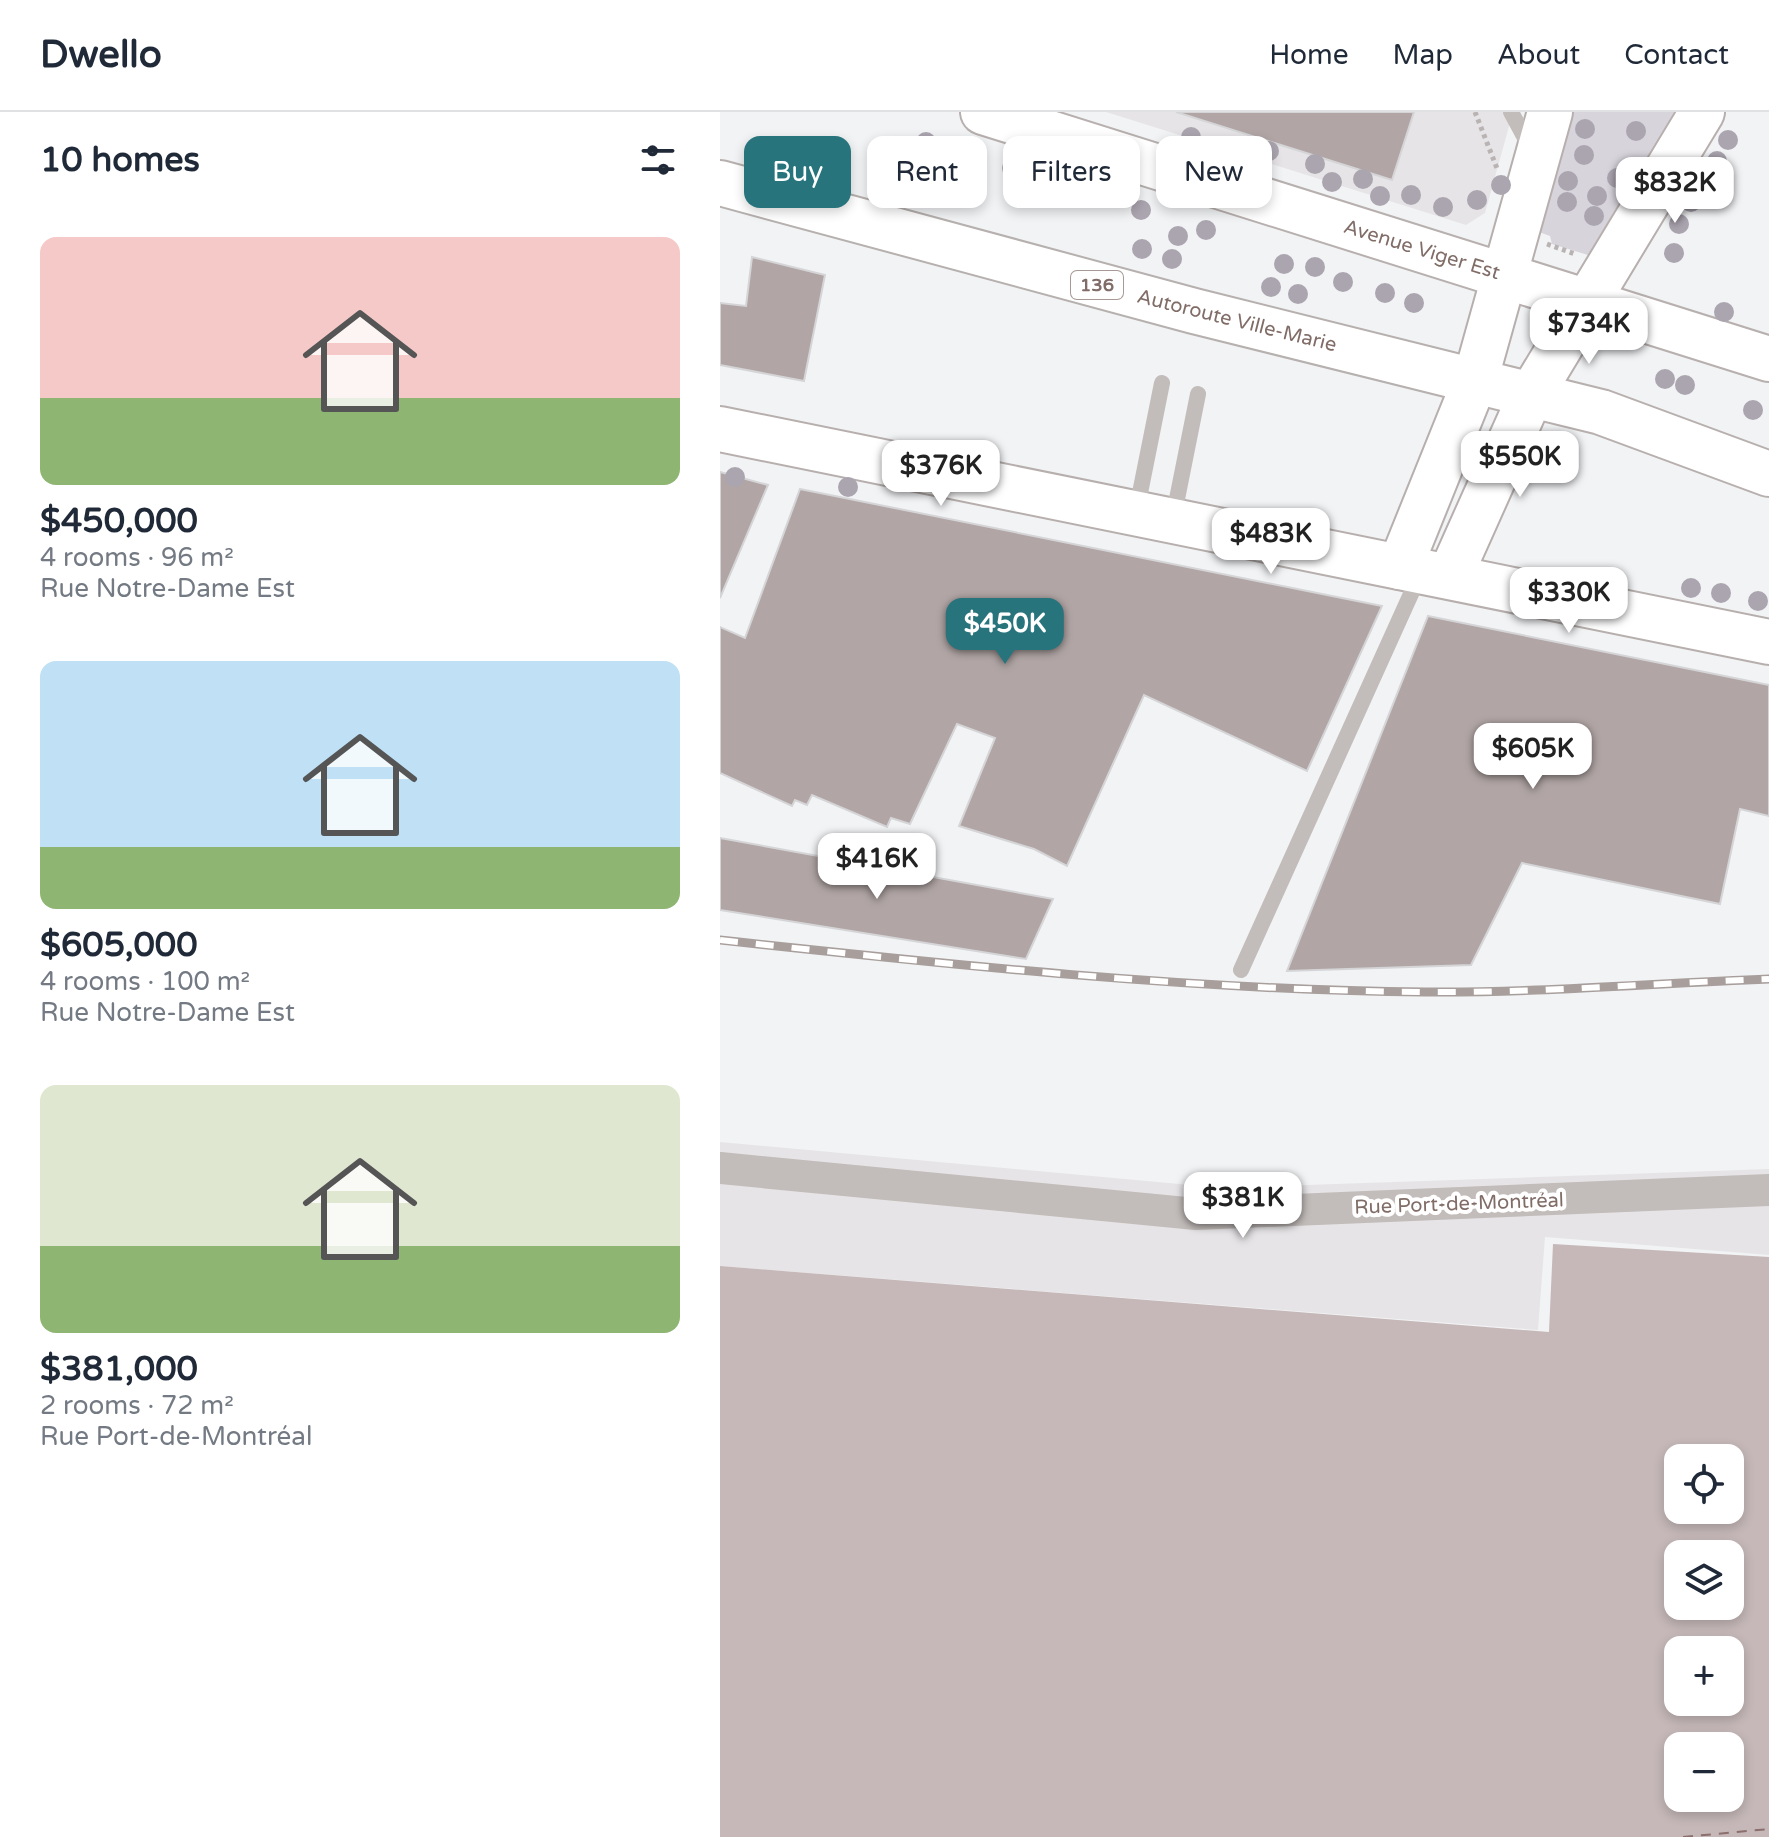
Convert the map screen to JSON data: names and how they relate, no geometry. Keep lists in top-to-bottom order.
{
  "streets": {
    "main road": ["Avenue Viger Est", "136", "Autoroute Ville-Marie"],
    "street": ["Rue Port-de-Montréal"]
  },
  "page": {
    "header": "Dwello",
    "nav": [
      "Home",
      "Map",
      "About",
      "Contact"
    ],
    "heading": "10 homes",
    "chip": [
      "Buy",
      "Rent",
      "Filters",
      "New"
    ],
    "price": [
      "$832K",
      "$734K",
      "$550K",
      "$376K",
      "$483K",
      "$330K",
      "$450K",
      "$605K",
      "$416K",
      "$381K"
    ],
    "list": [
      {
        "name": "$450,000",
        "note": "4 rooms · 96 m² · Rue Notre-Dame Est"
      },
      {
        "name": "$605,000",
        "note": "4 rooms · 100 m² · Rue Notre-Dame Est"
      },
      {
        "name": "$381,000",
        "note": "2 rooms · 72 m² · Rue Port-de-Montréal"
      }
    ],
    "map_buttons": ["+", "−"]
  }
}
